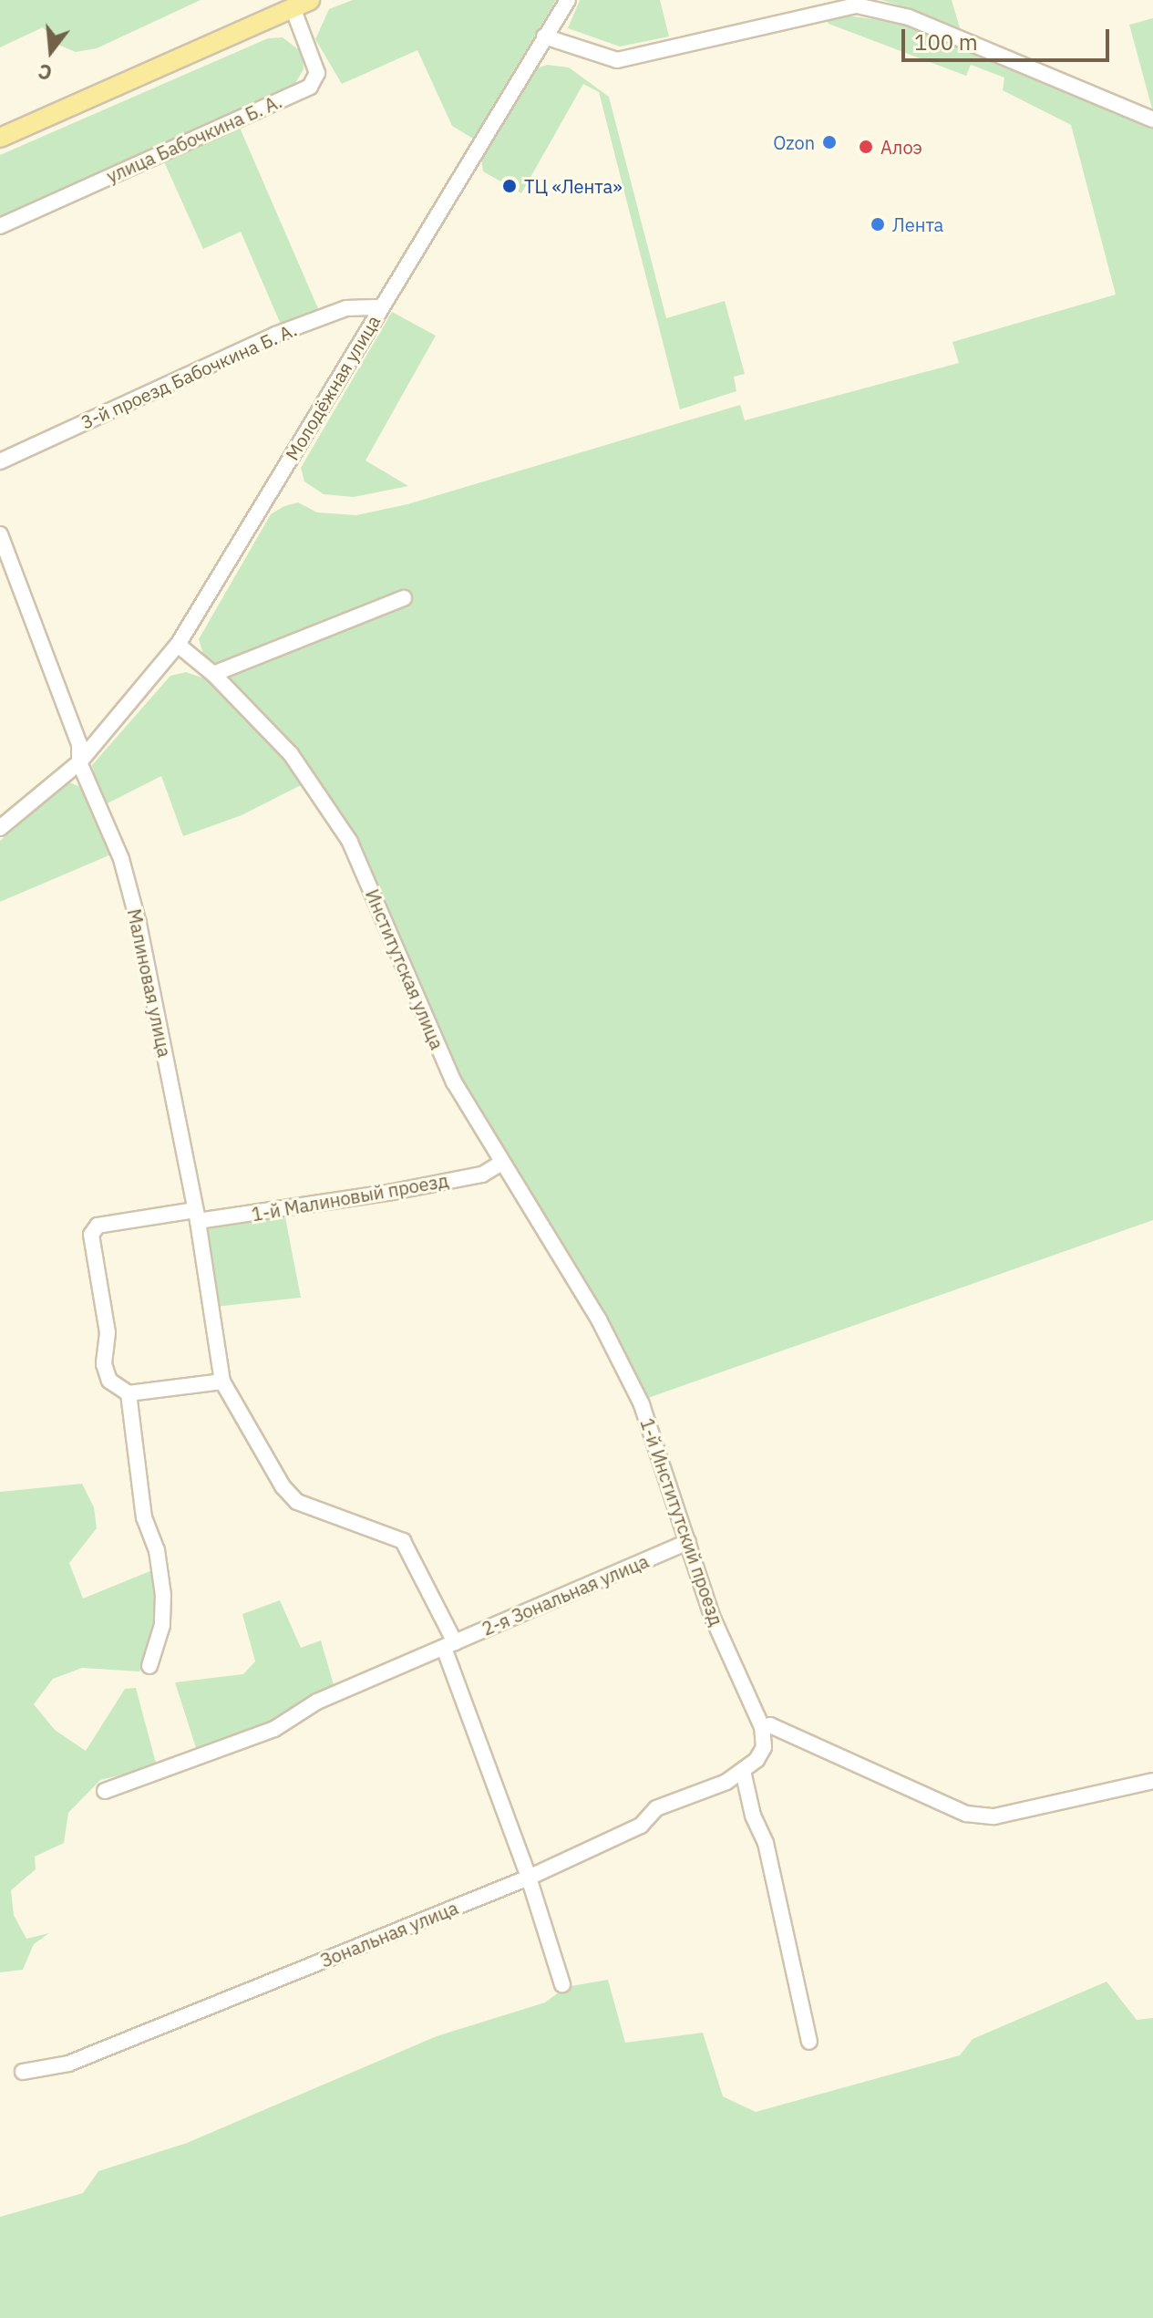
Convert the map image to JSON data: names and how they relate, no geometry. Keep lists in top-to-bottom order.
{
  "streets": {
    "street": [
      "улица Бабочкина Б. А.",
      "3-й проезд Бабочкина Б. А.",
      "Молодёжная улица",
      "Институтская улица",
      "Малиновая улица",
      "1-й Малиновый проезд",
      "1-й Институтский проезд",
      "2-я Зональная улица",
      "Зональная улица"
    ]
  },
  "crossings": [
    ["3-й проезд Бабочкина Б. А.", "Молодёжная улица"],
    ["Молодёжная улица", "Институтская улица"],
    ["Молодёжная улица", "Малиновая улица"],
    ["Институтская улица", "1-й Малиновый проезд"],
    ["Институтская улица", "1-й Институтский проезд"],
    ["Малиновая улица", "1-й Малиновый проезд"],
    ["Малиновая улица", "2-я Зональная улица"],
    ["Малиновая улица", "Зональная улица"],
    ["1-й Институтский проезд", "2-я Зональная улица"],
    ["1-й Институтский проезд", "Зональная улица"]
  ],
  "places": [
    "Ozon",
    "Алоэ",
    "ТЦ «Лента»",
    "Лента"
  ],
  "scale_bar": "100 m",
  "north": "bottom"
}
